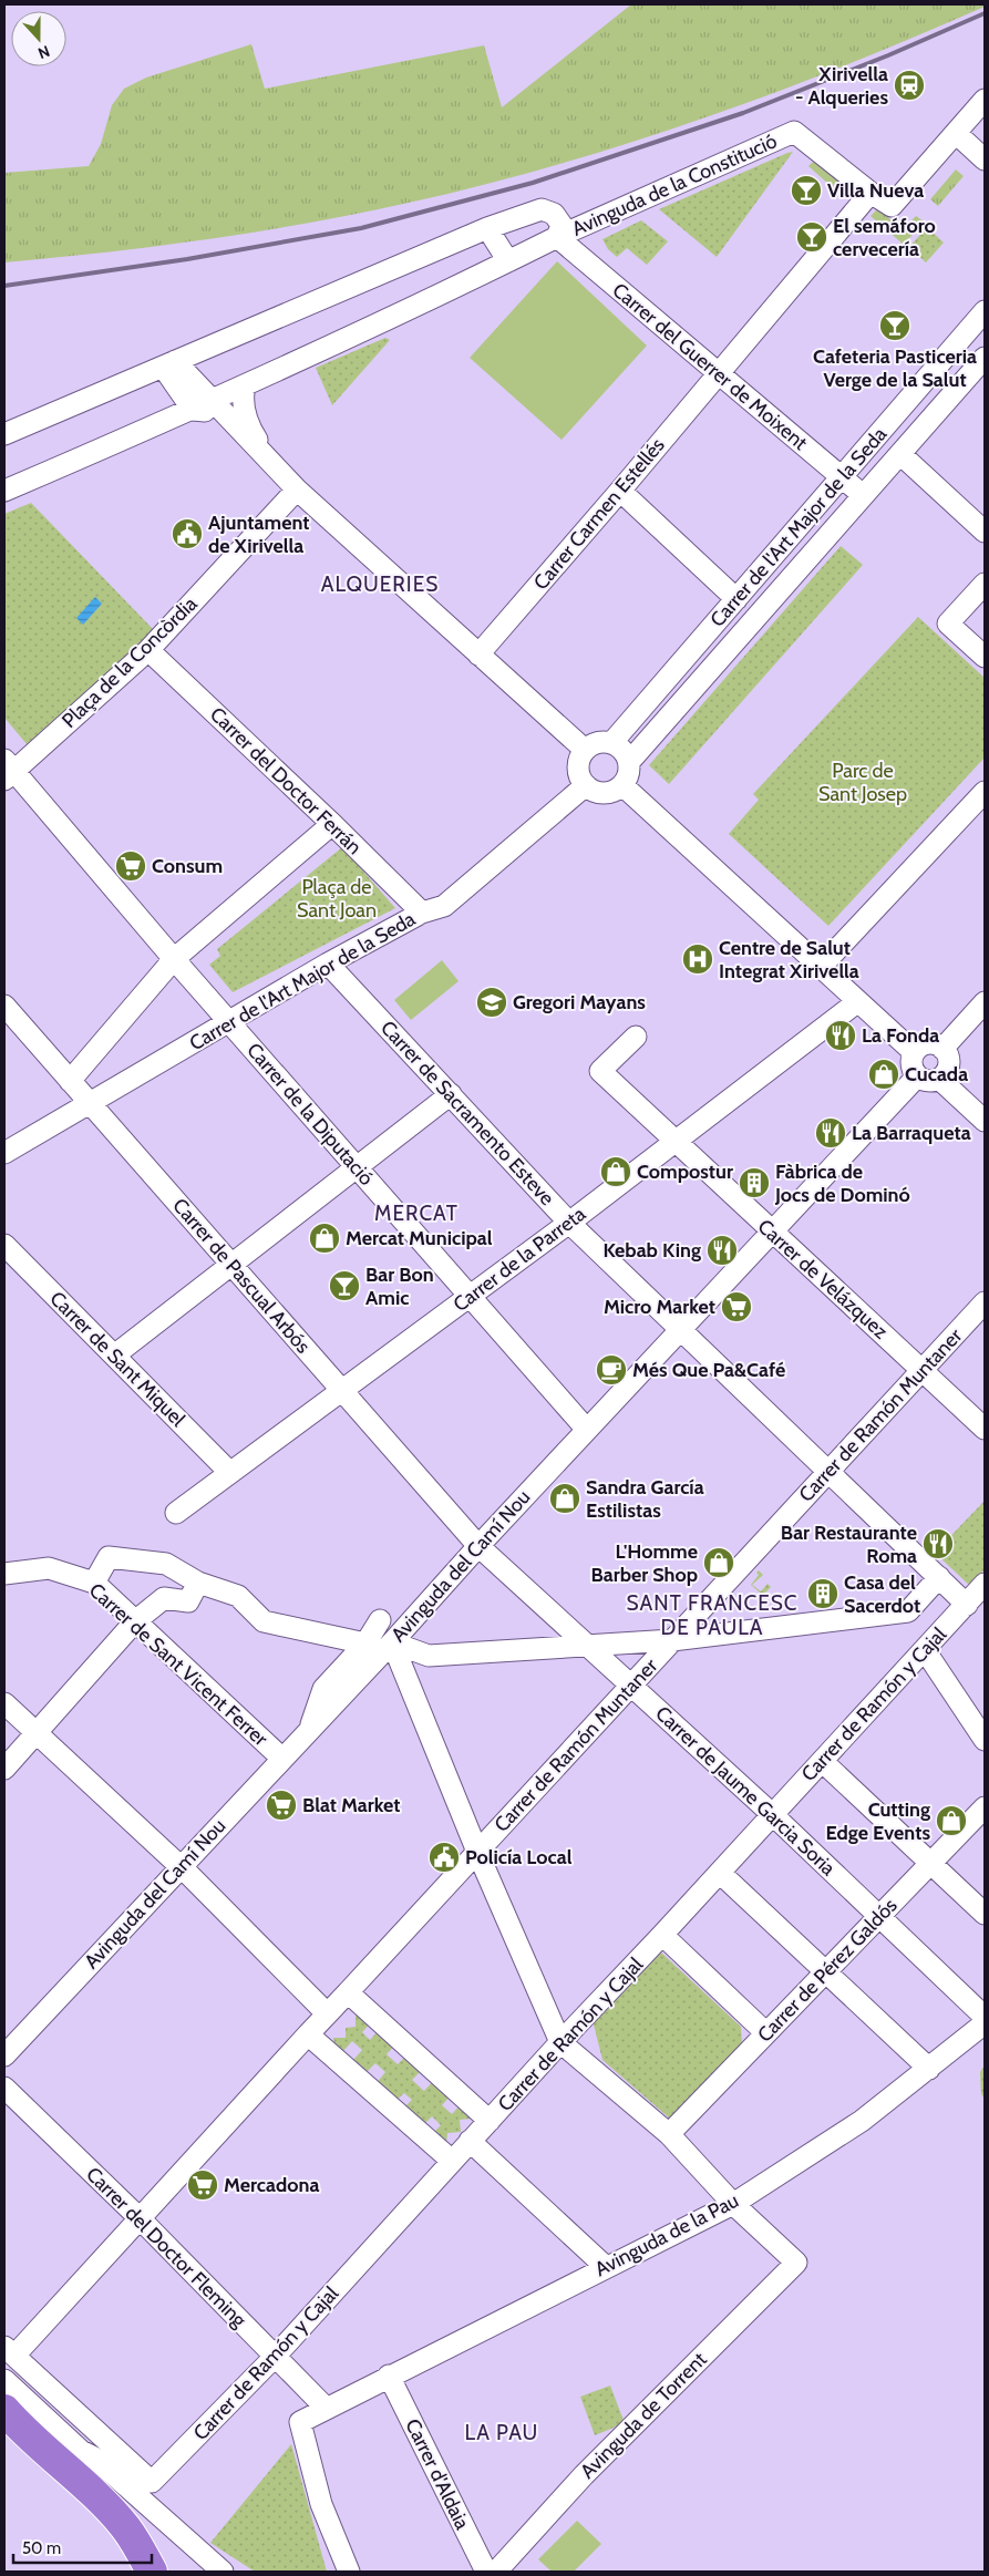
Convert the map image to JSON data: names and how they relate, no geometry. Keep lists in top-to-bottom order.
{
  "streets": {
    "street": [
      "Avinguda de la Constitució",
      "Carrer del Guerrer de Moixent",
      "Carrer Carmen Estellés",
      "Carrer de l'Art Major de la Seda",
      "Plaça de la Concòrdia",
      "Carrer del Doctor Ferrán",
      "Carrer de Sacramento Esteve",
      "Carrer de la Diputació",
      "Carrer de la Parreta",
      "Carrer de Pascual Arbós",
      "Carrer de Velázquez",
      "Carrer de Sant Miquel",
      "Carrer de Ramón Muntaner",
      "Avinguda del Camí Nou",
      "Carrer de Sant Vicent Ferrer",
      "Carrer de Ramón y Cajal",
      "Carrer de Jaume Garcia Soria",
      "Carrer de Pérez Galdós",
      "Avinguda de la Pau",
      "Carrer del Doctor Fleming",
      "Avinguda de Torrent",
      "Carrer d'Aldaia"
    ]
  },
  "crossings": [
    ["Avinguda de la Constitució", "Carrer del Guerrer de Moixent"],
    ["Avinguda de la Constitució", "Carrer Carmen Estellés"],
    ["Carrer del Guerrer de Moixent", "Carrer Carmen Estellés"],
    ["Carrer del Guerrer de Moixent", "Carrer de l'Art Major de la Seda"],
    ["Carrer de l'Art Major de la Seda", "Carrer del Doctor Ferrán"],
    ["Carrer de l'Art Major de la Seda", "Carrer de Sacramento Esteve"],
    ["Carrer de l'Art Major de la Seda", "Carrer de la Diputació"],
    ["Carrer de l'Art Major de la Seda", "Carrer de Pascual Arbós"],
    ["Plaça de la Concòrdia", "Carrer del Doctor Ferrán"],
    ["Plaça de la Concòrdia", "Carrer de la Diputació"],
    ["Carrer de Sacramento Esteve", "Carrer de la Parreta"],
    ["Carrer de Sacramento Esteve", "Carrer de Ramón Muntaner"],
    ["Carrer de Sacramento Esteve", "Avinguda del Camí Nou"],
    ["Carrer de Sacramento Esteve", "Carrer de Ramón y Cajal"],
    ["Carrer de la Diputació", "Carrer de la Parreta"],
    ["Carrer de la Diputació", "Avinguda del Camí Nou"],
    ["Carrer de la Parreta", "Carrer de Pascual Arbós"],
    ["Carrer de la Parreta", "Carrer de Velázquez"],
    ["Carrer de la Parreta", "Carrer de Sant Miquel"],
    ["Carrer de Pascual Arbós", "Avinguda del Camí Nou"],
    ["Carrer de Pascual Arbós", "Carrer de Jaume Garcia Soria"],
    ["Carrer de Velázquez", "Carrer de Ramón Muntaner"],
    ["Carrer de Velázquez", "Avinguda del Camí Nou"],
    ["Carrer de Ramón Muntaner", "Carrer de Jaume Garcia Soria"],
    ["Avinguda del Camí Nou", "Carrer de Sant Vicent Ferrer"],
    ["Avinguda del Camí Nou", "Carrer de Jaume Garcia Soria"],
    ["Carrer de Ramón y Cajal", "Carrer de Jaume Garcia Soria"],
    ["Carrer de Ramón y Cajal", "Carrer del Doctor Fleming"],
    ["Carrer de Jaume Garcia Soria", "Carrer de Pérez Galdós"],
    ["Avinguda de la Pau", "Carrer del Doctor Fleming"],
    ["Avinguda de la Pau", "Avinguda de Torrent"],
    ["Avinguda de la Pau", "Carrer d'Aldaia"]
  ],
  "districts": [
    "ALQUERIES",
    "MERCAT",
    "SANT FRANCESC DE PAULA",
    "LA PAU"
  ],
  "parks": ["Parc de Sant Josep", "Plaça de Sant Joan"],
  "places": {
    "station": ["Xirivella - Alqueries"],
    "bar": [
      "Villa Nueva",
      "El semáforo cervecería",
      "Cafeteria Pasticeria Verge de la Salut",
      "Bar Bon Amic"
    ],
    "public building": ["Ajuntament de Xirivella", "Policía Local"],
    "supermarket": [
      "Consum",
      "Micro Market",
      "Blat Market",
      "Mercadona"
    ],
    "hospital": ["Centre de Salut Integrat Xirivella"],
    "school or university": ["Gregori Mayans"],
    "restaurant": [
      "La Fonda",
      "La Barraqueta",
      "Kebab King",
      "Bar Restaurante Roma"
    ],
    "shop": [
      "Cucada",
      "Compostur",
      "Mercat Municipal",
      "Sandra García Estilistas",
      "L'Homme Barber Shop",
      "Cutting Edge Events"
    ],
    "building": ["Fàbrica de Jocs de Dominó", "Casa del Sacerdot"],
    "cafe": ["Més Que Pa&Café"]
  },
  "scale_bar": "50 m",
  "north": "bottom"
}
